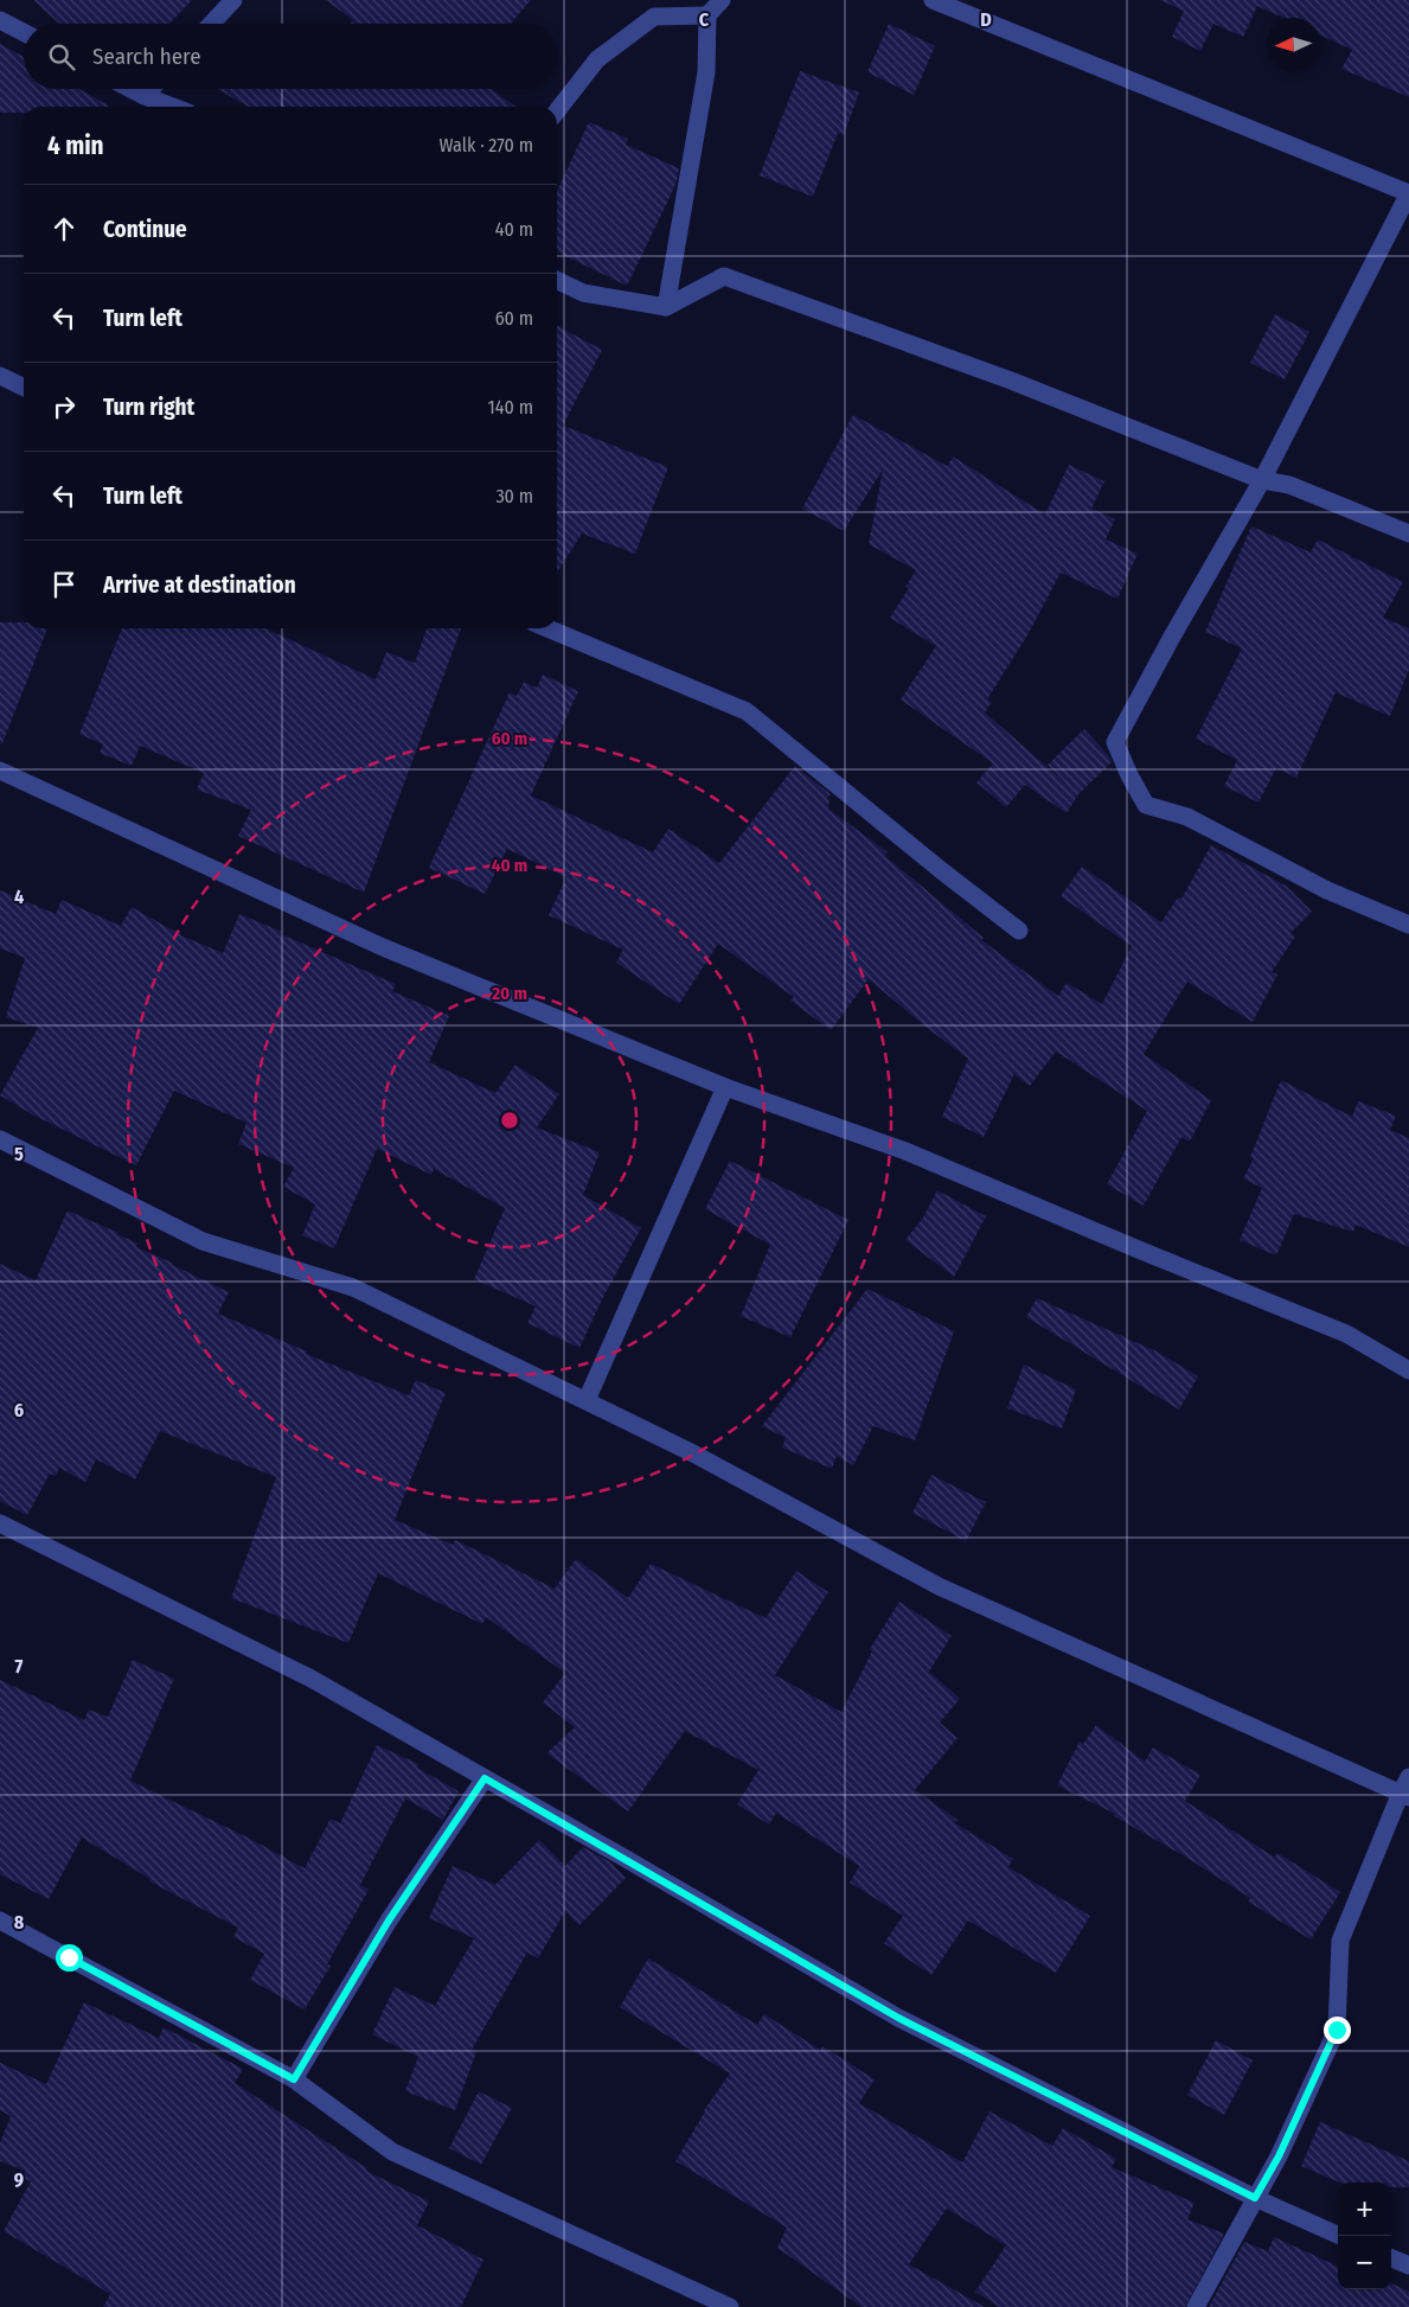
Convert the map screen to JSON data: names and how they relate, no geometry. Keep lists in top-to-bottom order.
{
  "north": "left",
  "page": {
    "search": "Search here",
    "heading": ["4 min", "Walk · 270 m"],
    "list": [
      ["Continue", "40 m"],
      ["Turn left", "60 m"],
      ["Turn right", "140 m"],
      ["Turn left", "30 m"],
      "Arrive at destination"
    ],
    "map_buttons": ["+", "−"]
  },
  "grid": {
    "columns": ["C", "D"],
    "rows": [
      "4",
      "5",
      "6",
      "7",
      "8",
      "9"
    ]
  },
  "rings": ["60 m", "40 m", "20 m"]
}
